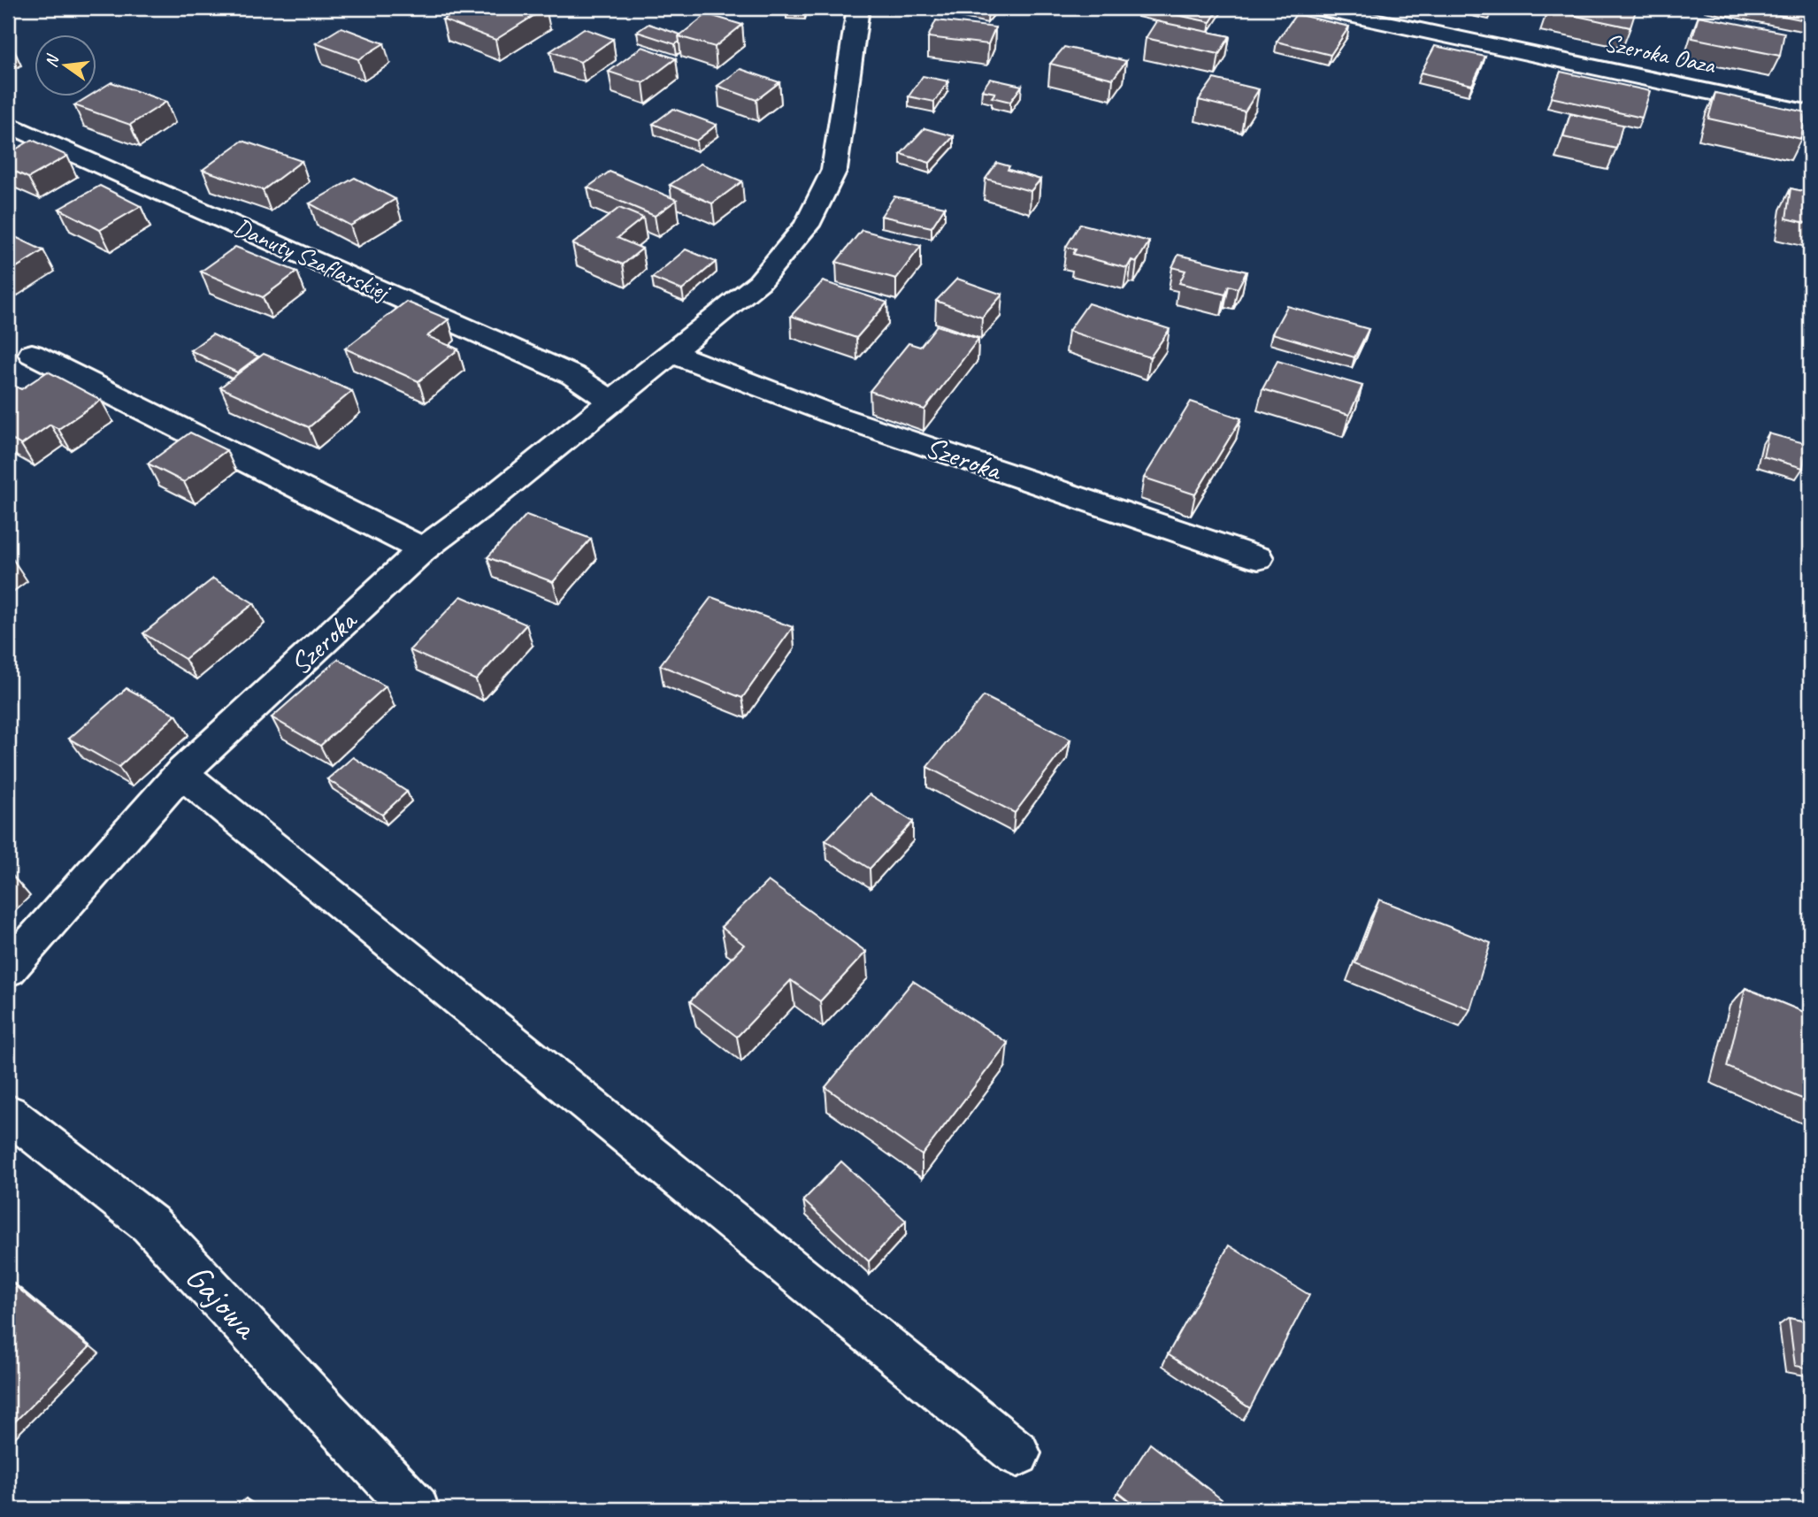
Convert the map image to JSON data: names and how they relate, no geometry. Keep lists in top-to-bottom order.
{
  "streets": {
    "street": [
      "Szeroka Oaza",
      "Danuty Szaflarskiej",
      "Szeroka",
      "Gajowa"
    ]
  },
  "crossings": [
    ["Danuty Szaflarskiej", "Szeroka"]
  ],
  "north": "left"
}
